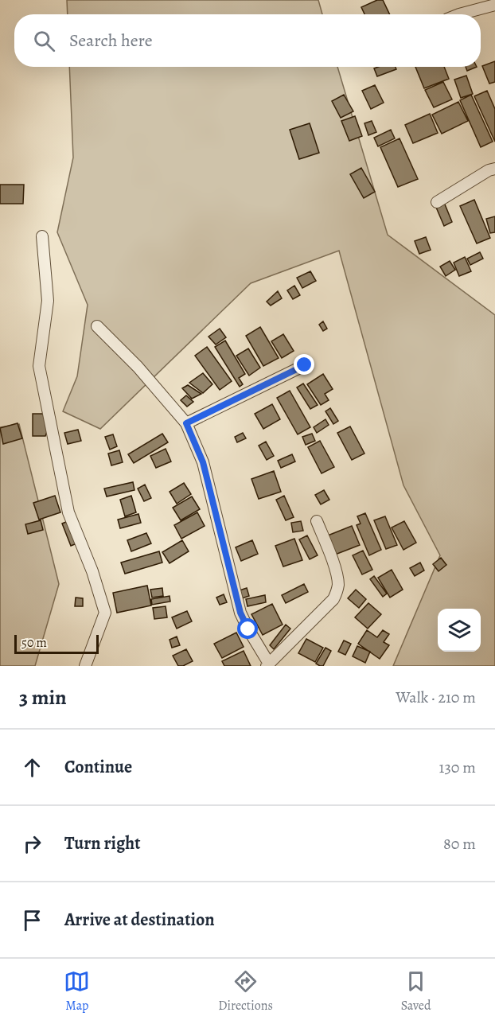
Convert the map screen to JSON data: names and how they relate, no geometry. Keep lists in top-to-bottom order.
{
  "scale_bar": "50 m",
  "page": {
    "search": "Search here",
    "scale": "50 m",
    "heading": ["3 min", "Walk · 210 m"],
    "list": [
      ["Continue", "130 m"],
      ["Turn right", "80 m"],
      "Arrive at destination"
    ],
    "nav": ["Map", "Directions", "Saved"]
  }
}
